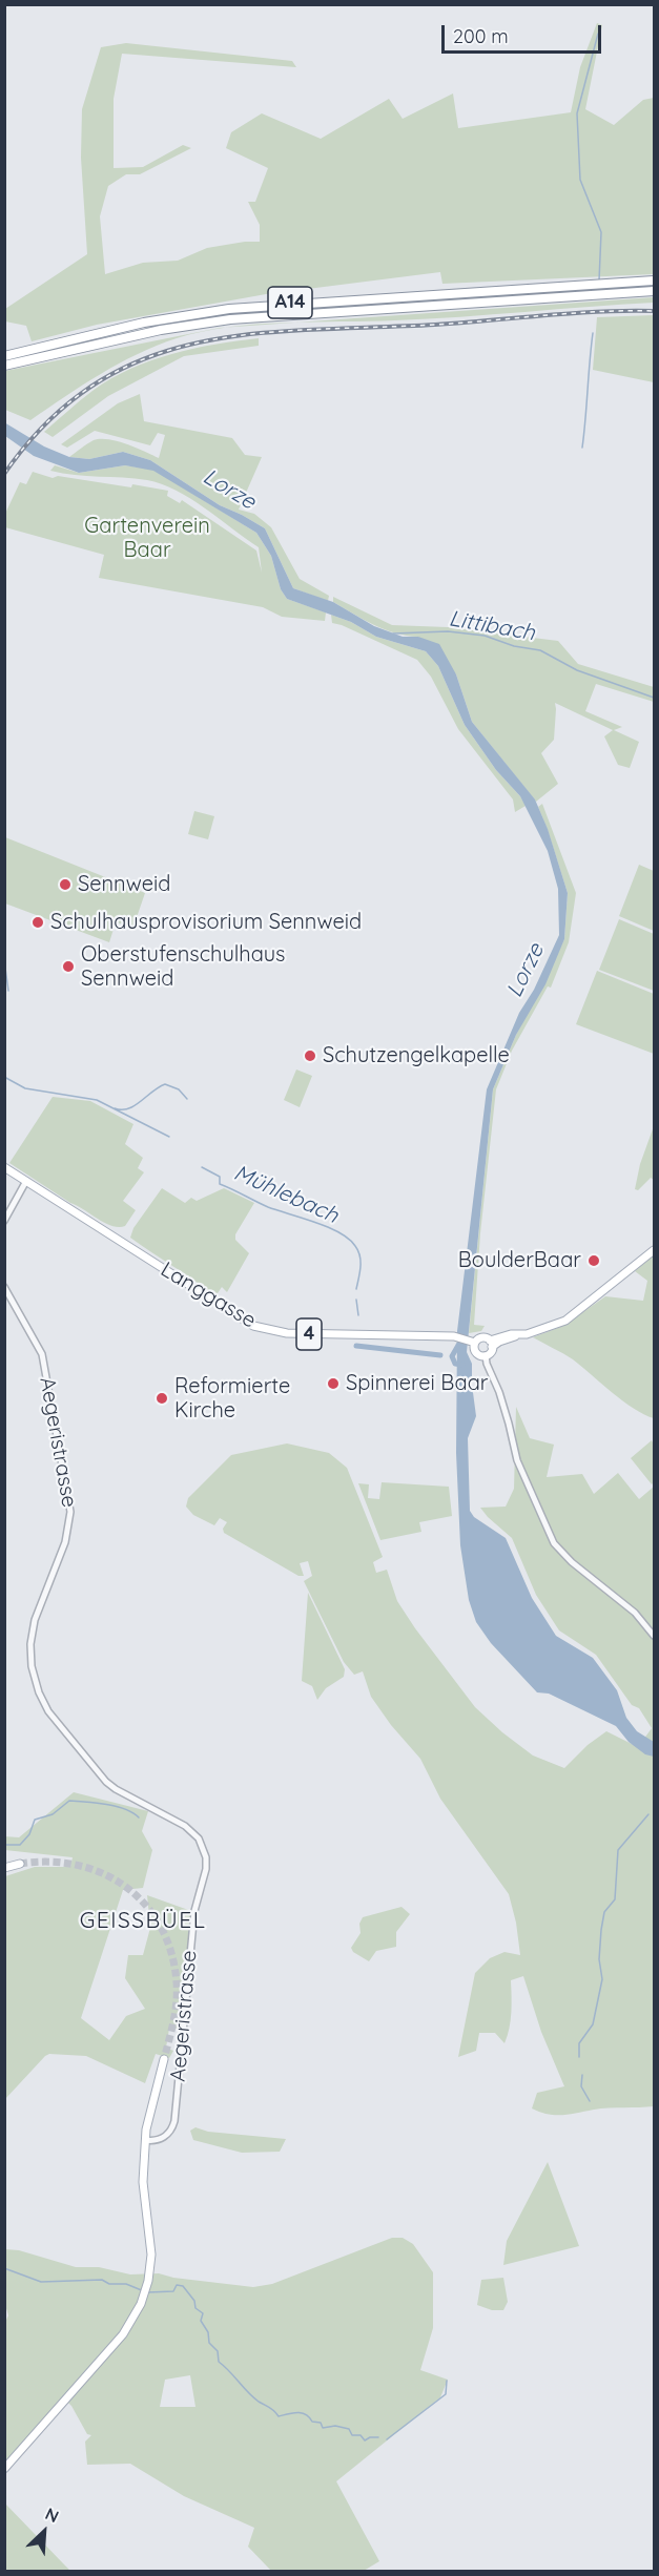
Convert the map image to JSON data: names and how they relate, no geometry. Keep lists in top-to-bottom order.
{
  "streets": {
    "highway": ["A14"],
    "main road": ["Langgasse", "4"],
    "street": ["Aegeristrasse"]
  },
  "districts": ["GEISSBÜEL"],
  "water": ["Lorze", "Littibach", "Mühlebach"],
  "parks": ["Gartenverein Baar"],
  "places": [
    "Sennweid",
    "Schulhausprovisorium Sennweid",
    "Oberstufenschulhaus Sennweid",
    "Schutzengelkapelle",
    "BoulderBaar",
    "Spinnerei Baar",
    "Reformierte Kirche"
  ],
  "scale_bar": "200 m",
  "north": "top right"
}
